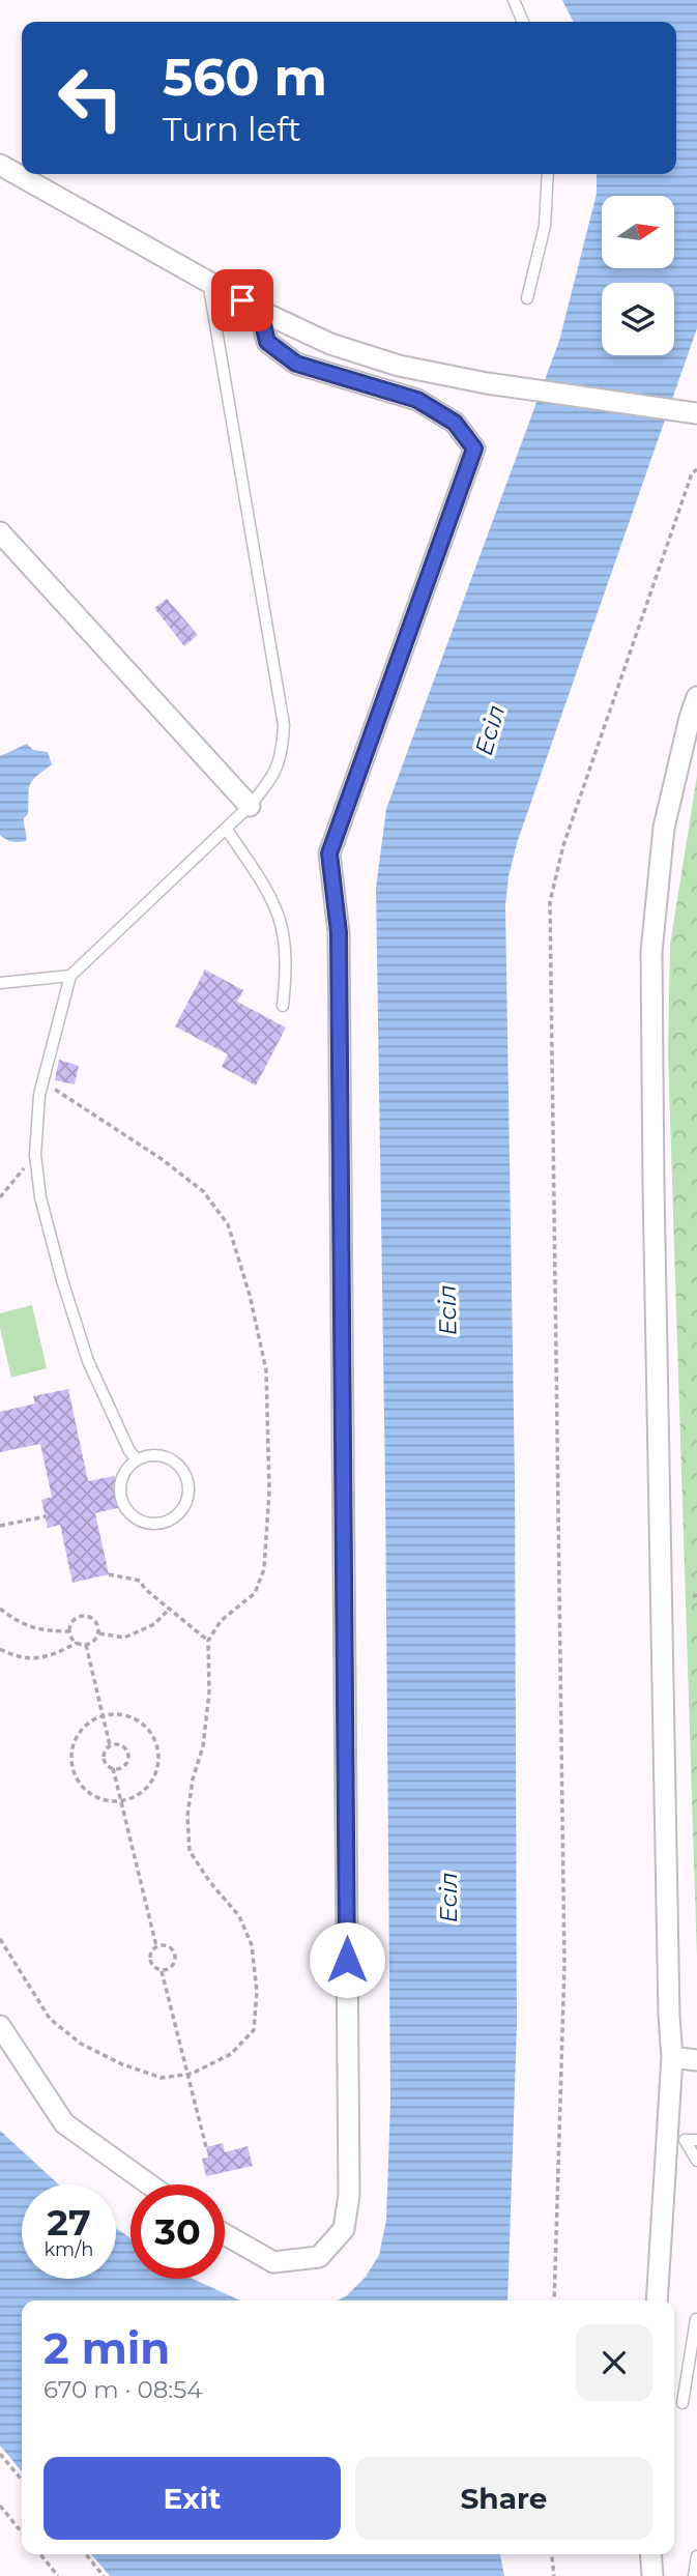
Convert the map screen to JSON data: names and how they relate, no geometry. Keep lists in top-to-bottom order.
{
  "water": ["Есіл"],
  "north": "right",
  "page": {
    "turn": ["560 m", "Turn left"],
    "speed": "27 km/h",
    "limit": "30",
    "heading": ["2 min", "670 m · 08:54"],
    "buttons": ["Exit", "Share"]
  }
}
